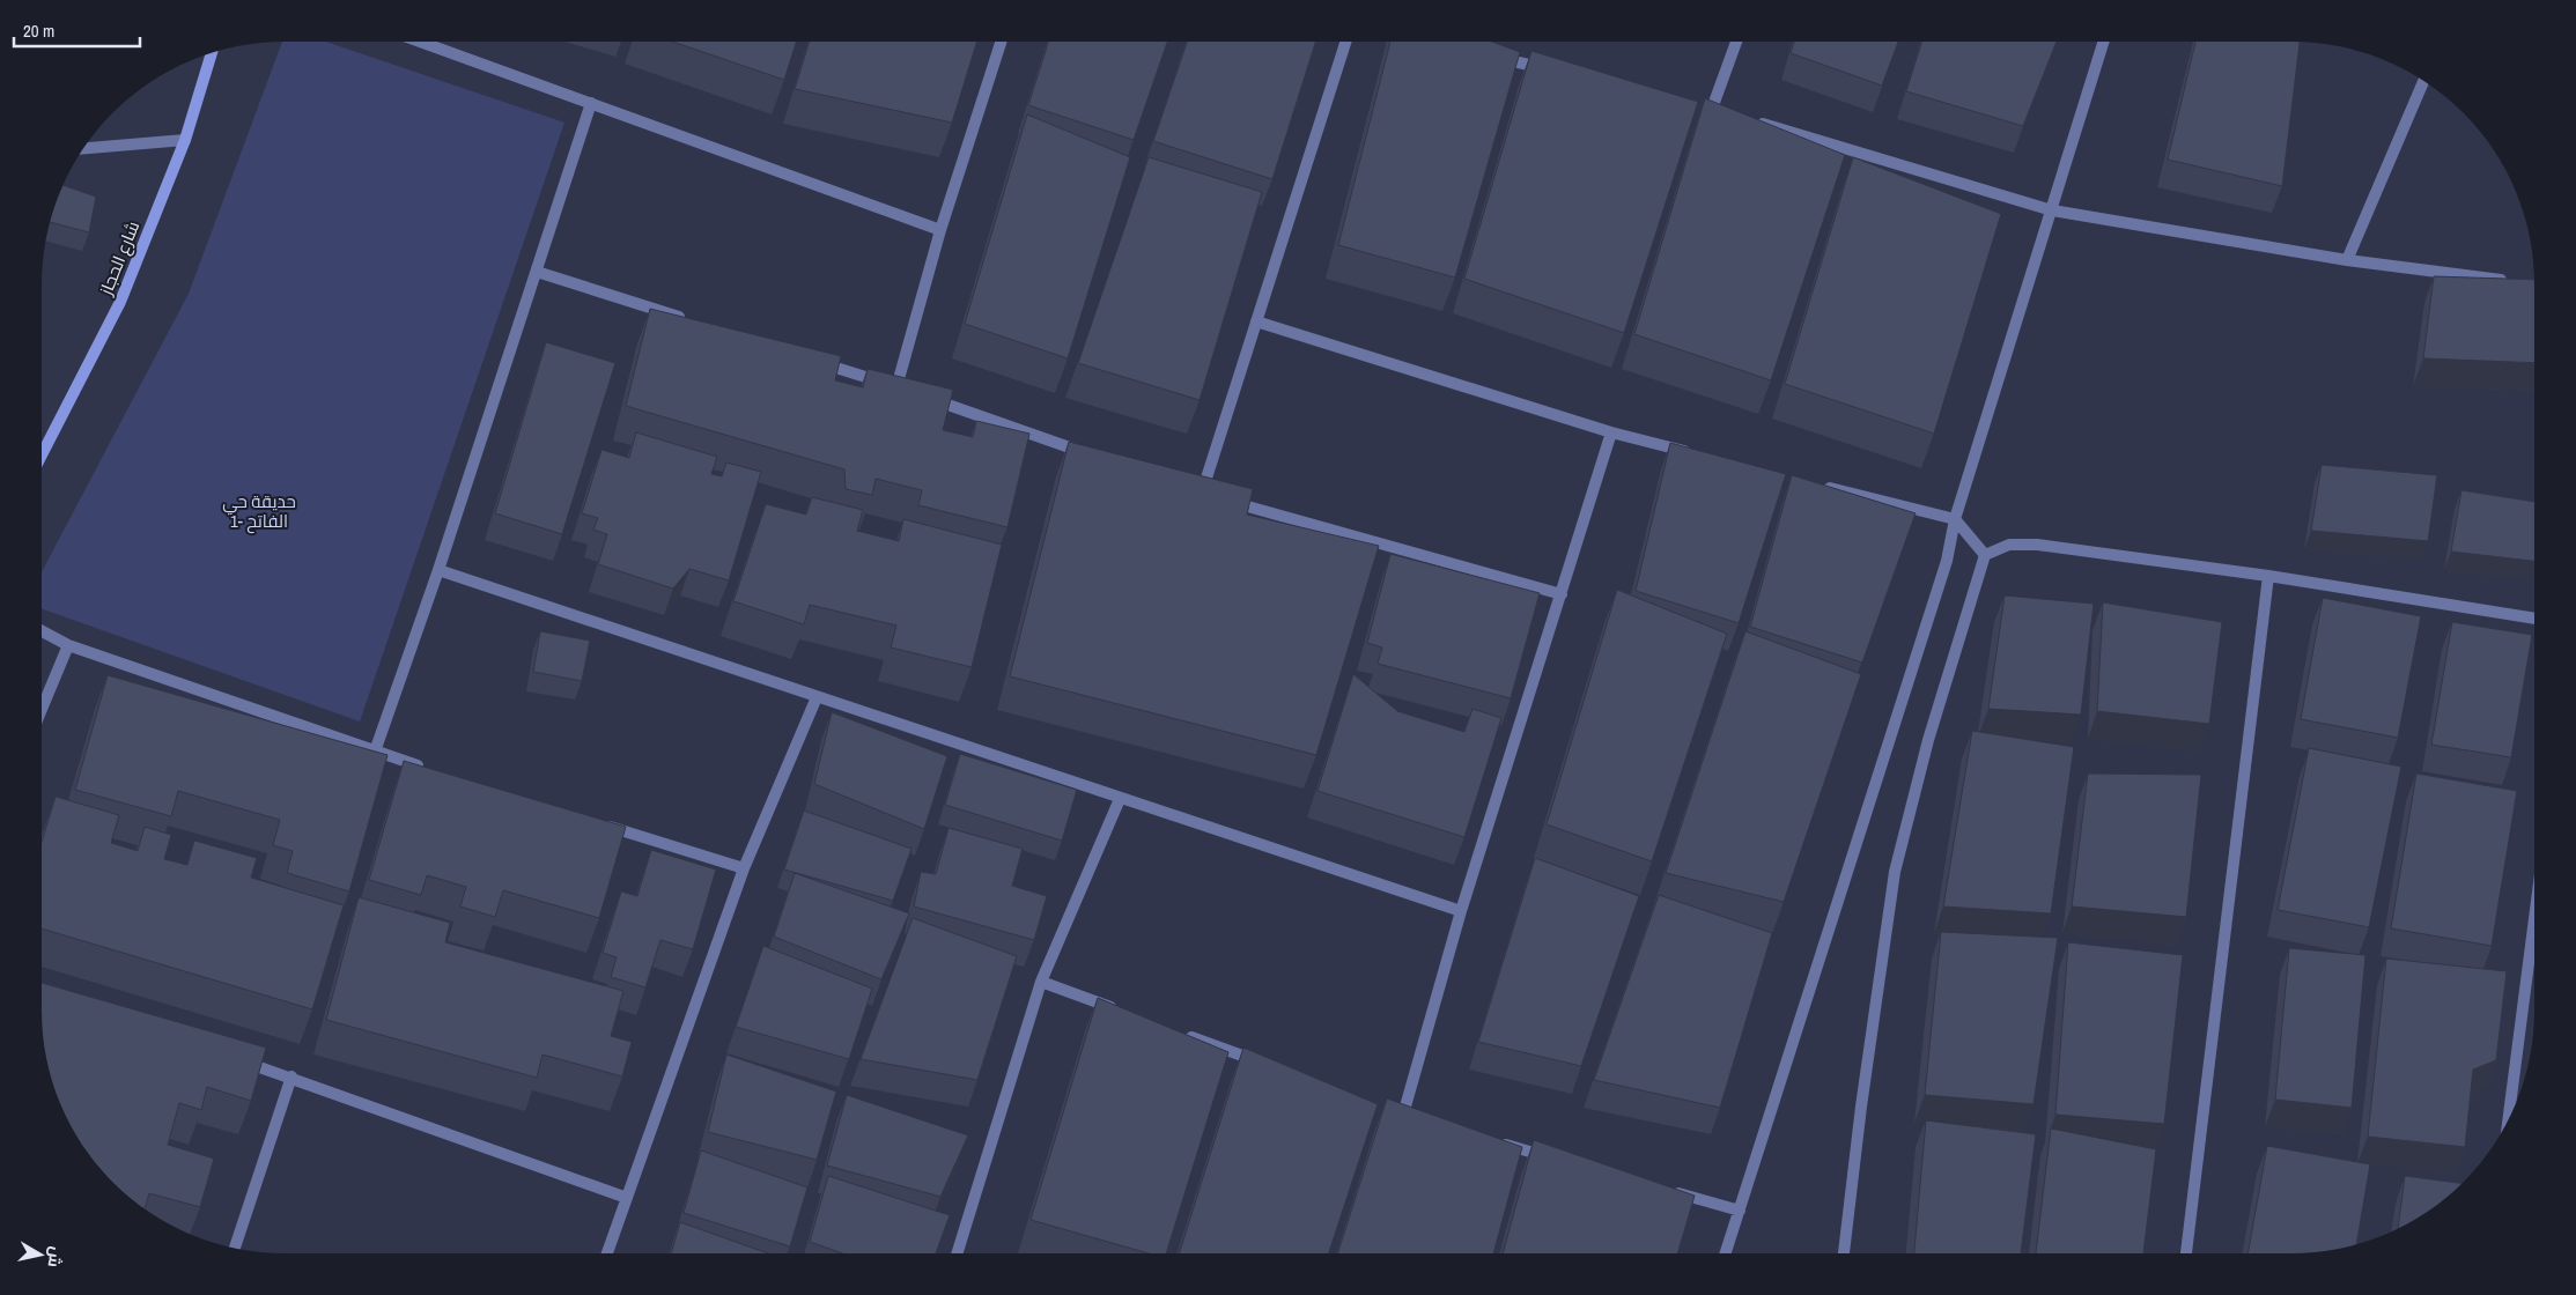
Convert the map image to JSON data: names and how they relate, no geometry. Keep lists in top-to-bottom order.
{
  "streets": {
    "main road": ["شارع الحجاز"]
  },
  "parks": ["حديقة حي الفاتح -1"],
  "scale_bar": "20 m",
  "north": "right"
}
